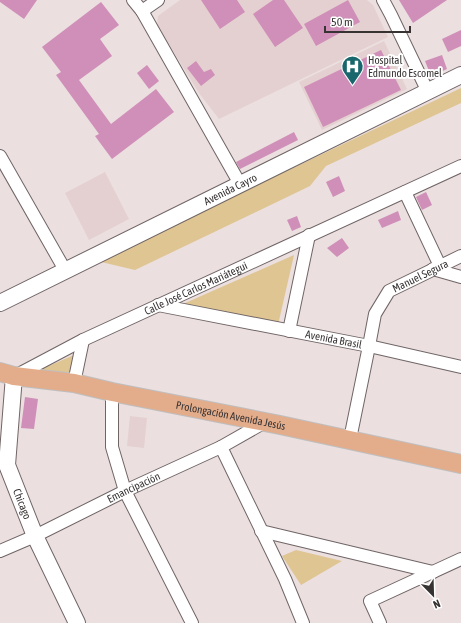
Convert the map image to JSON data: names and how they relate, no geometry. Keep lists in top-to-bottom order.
{
  "streets": {
    "main road": ["Avenida Cayro", "Prolongación Avenida Jesús", "Chicago"],
    "street": [
      "Manuel Segura",
      "Calle José Carlos Mariátegui",
      "Avenida Brasil",
      "Emancipación"
    ]
  },
  "crossings": [
    ["Manuel Segura", "Avenida Brasil"],
    ["Manuel Segura", "Prolongación Avenida Jesús"],
    ["Calle José Carlos Mariátegui", "Avenida Brasil"],
    ["Calle José Carlos Mariátegui", "Prolongación Avenida Jesús"],
    ["Calle José Carlos Mariátegui", "Chicago"],
    ["Prolongación Avenida Jesús", "Emancipación"],
    ["Prolongación Avenida Jesús", "Chicago"],
    ["Emancipación", "Chicago"]
  ],
  "places": {
    "hospital": ["Hospital Edmundo Escomel"]
  },
  "scale_bar": "50 m",
  "north": "bottom right"
}
